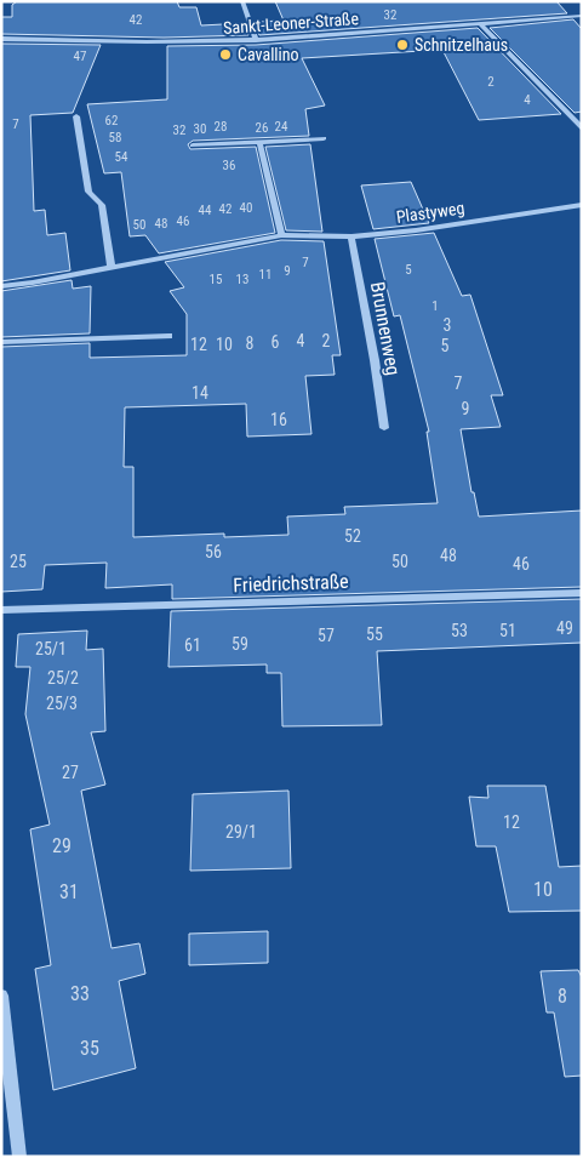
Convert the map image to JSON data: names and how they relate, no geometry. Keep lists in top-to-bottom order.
{
  "streets": {
    "street": [
      "Sankt-Leoner-Straße",
      "Plastyweg",
      "Brunnenweg",
      "Friedrichstraße"
    ]
  },
  "crossings": [
    ["Plastyweg", "Brunnenweg"]
  ],
  "places": ["Schnitzelhaus", "Cavallino"],
  "house_numbers": [
    "32",
    "42",
    "47",
    "2",
    "4",
    "62",
    "7",
    "28",
    "24",
    "26",
    "30",
    "32",
    "58",
    "54",
    "36",
    "40",
    "42",
    "44",
    "46",
    "48",
    "50",
    "7",
    "5",
    "9",
    "11",
    "15",
    "13",
    "1",
    "3",
    "4",
    "2",
    "6",
    "8",
    "12",
    "10",
    "5",
    "7",
    "14",
    "9",
    "16",
    "52",
    "56",
    "48",
    "25",
    "50",
    "46",
    "49",
    "53",
    "51",
    "55",
    "57",
    "59",
    "61",
    "25/1",
    "25/2",
    "25/3",
    "27",
    "12",
    "29/1",
    "29",
    "10",
    "31",
    "33",
    "8",
    "35"
  ]
}
